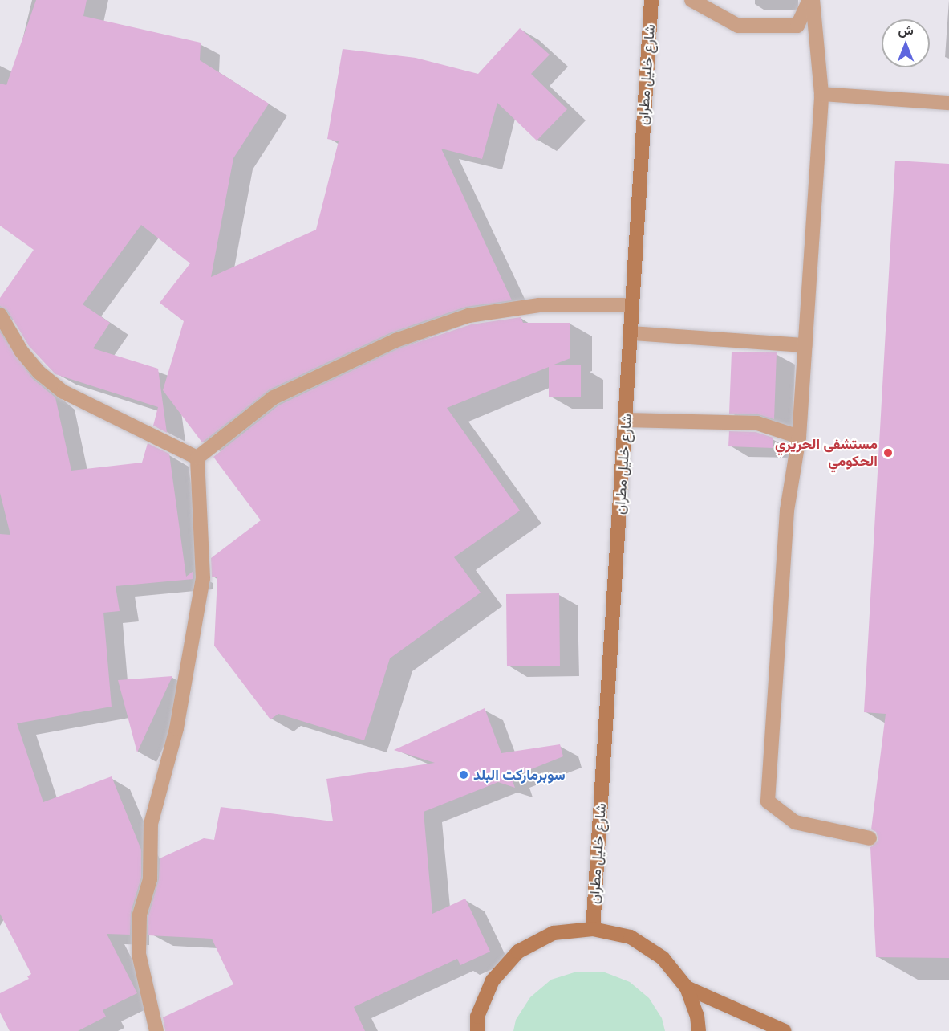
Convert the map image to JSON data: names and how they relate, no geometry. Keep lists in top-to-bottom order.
{
  "streets": {
    "street": ["شارع خليل مطران"]
  },
  "places": ["مستشفى الحريري الحكومي", "سوبرماركت البلد"],
  "north": "top"
}
